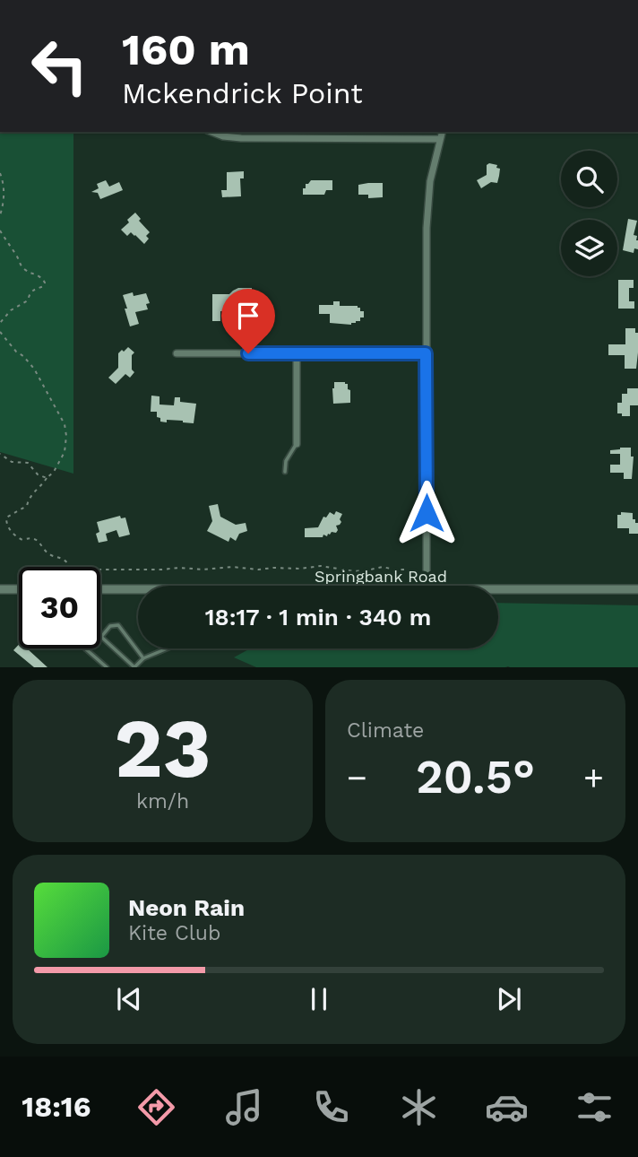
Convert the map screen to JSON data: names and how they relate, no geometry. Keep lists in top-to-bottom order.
{
  "streets": {
    "street": ["Springbank Road"]
  },
  "page": {
    "turn": ["160 m", "Mckendrick Point"],
    "limit": "30",
    "trip": "18:17 · 1 min · 340 m",
    "tile": [
      ["23", "km/h"],
      "Climate"
    ],
    "heat": ["−", "20.5°", "+"],
    "song": ["Neon Rain", "Kite Club"],
    "tabs": "18:16"
  }
}
